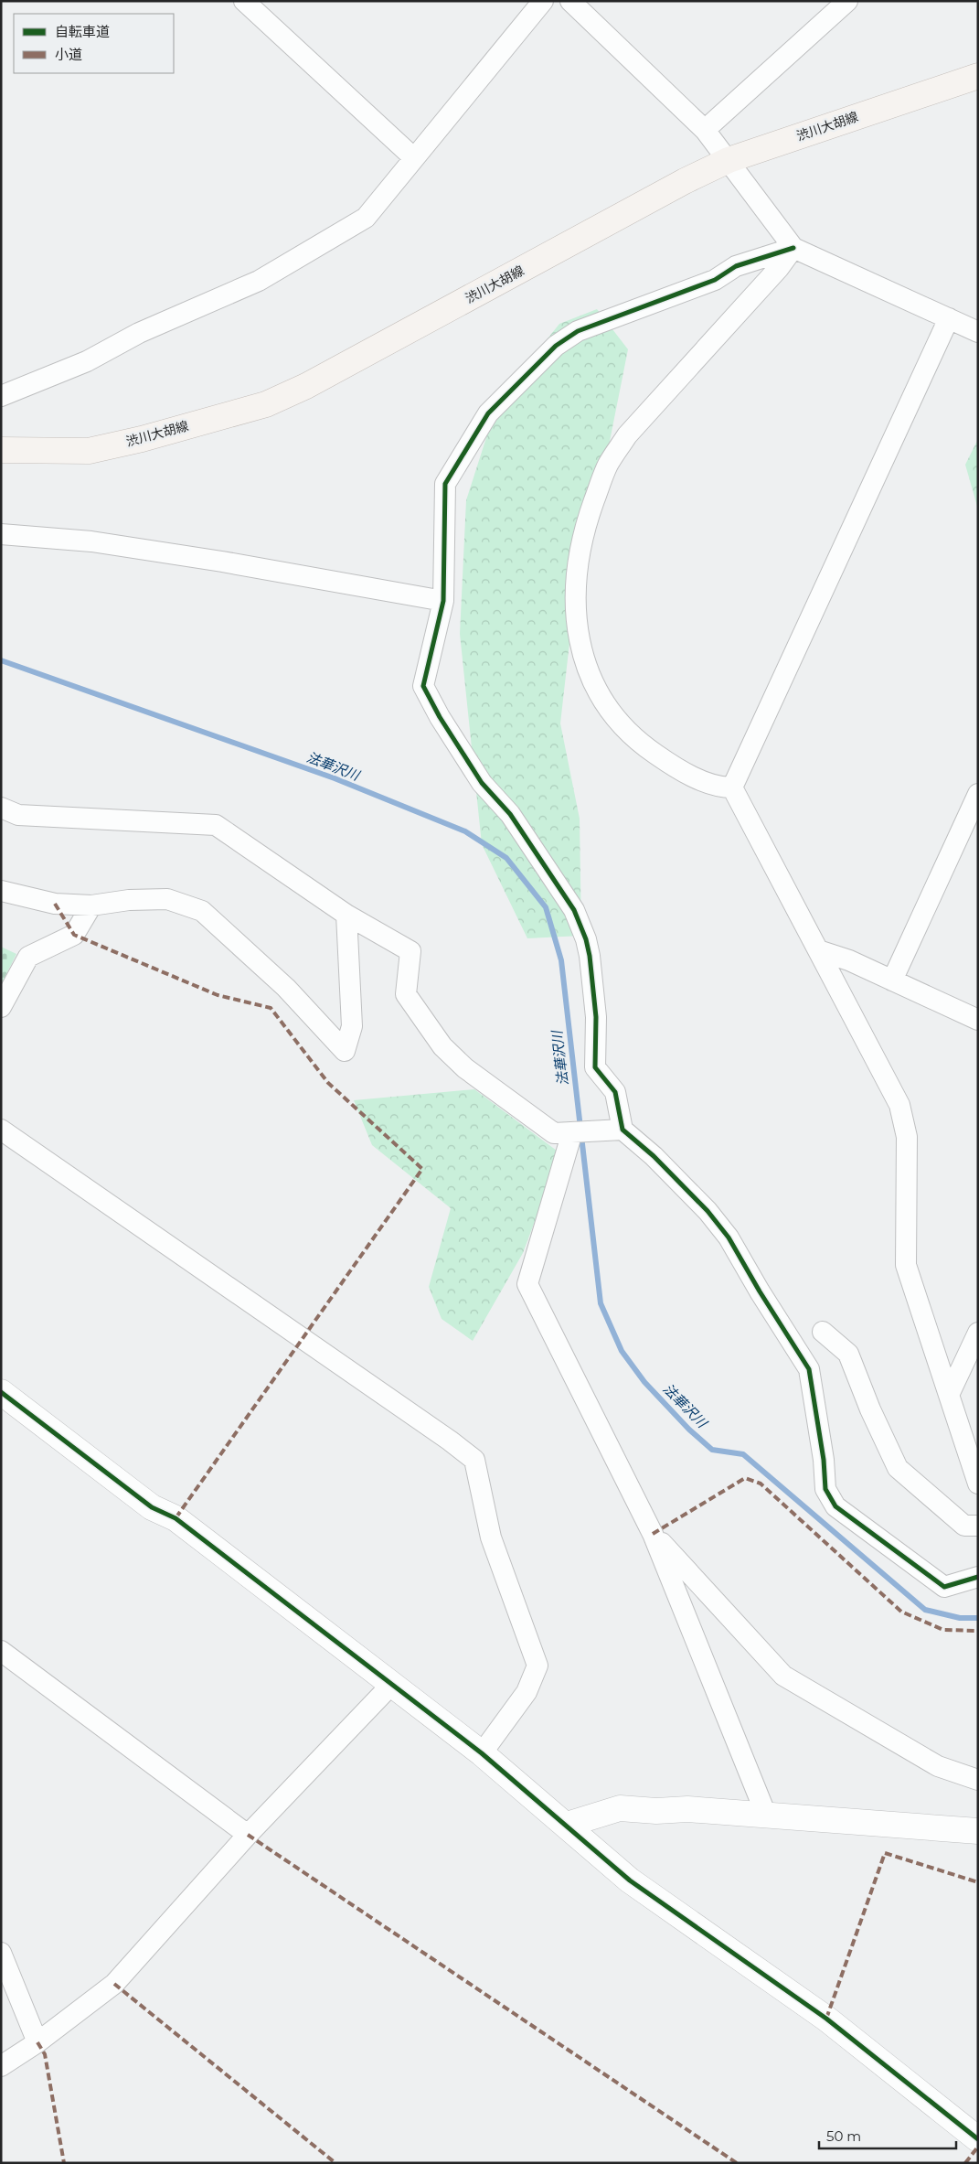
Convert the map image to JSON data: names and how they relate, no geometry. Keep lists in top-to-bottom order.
{
  "streets": {
    "main road": ["渋川大胡線"]
  },
  "water": ["法華沢川"],
  "legend": ["自転車道", "小道"],
  "scale_bar": "50 m"
}
